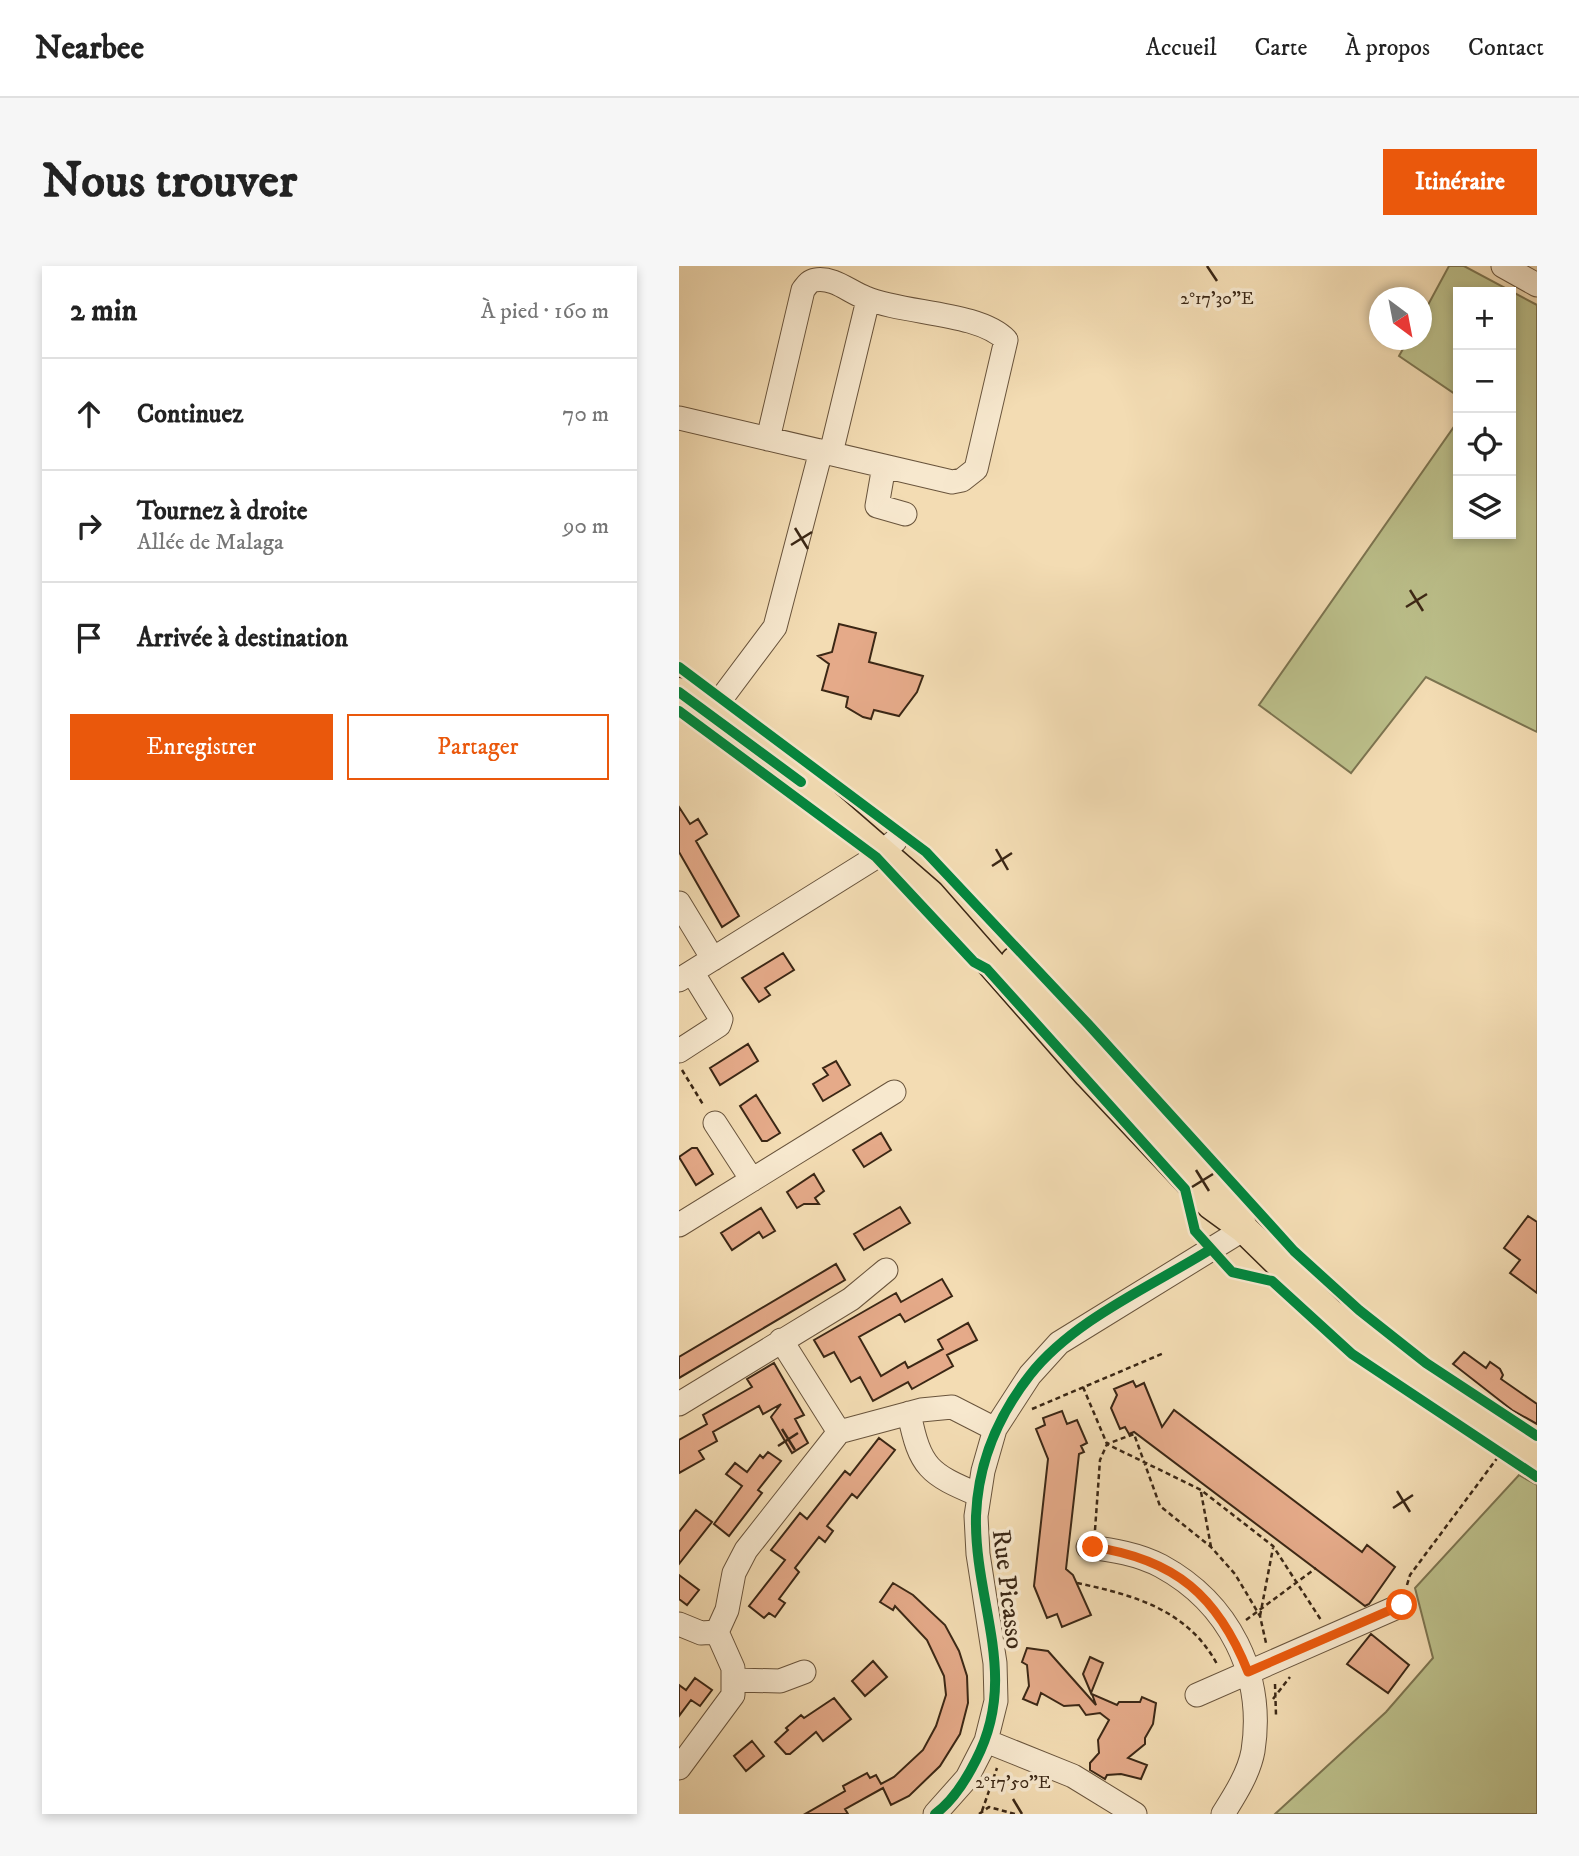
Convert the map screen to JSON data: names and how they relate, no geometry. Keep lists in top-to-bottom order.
{
  "streets": {
    "street": ["Rue Picasso"]
  },
  "north": "bottom right",
  "page": {
    "header": "Nearbee",
    "nav": [
      "Accueil",
      "Carte",
      "À propos",
      "Contact"
    ],
    "buttons": [
      "Itinéraire",
      ["Enregistrer", "Partager"]
    ],
    "title": "Nous trouver",
    "heading": ["2 min", "À pied · 160 m"],
    "map_buttons": ["+", "−"],
    "list": [
      ["Continuez", "70 m"],
      ["Tournez à droite", "Allée de Malaga", "90 m"],
      "Arrivée à destination"
    ]
  },
  "coordinates": ["2°17'30\"E", "2°17'50\"E"]
}
